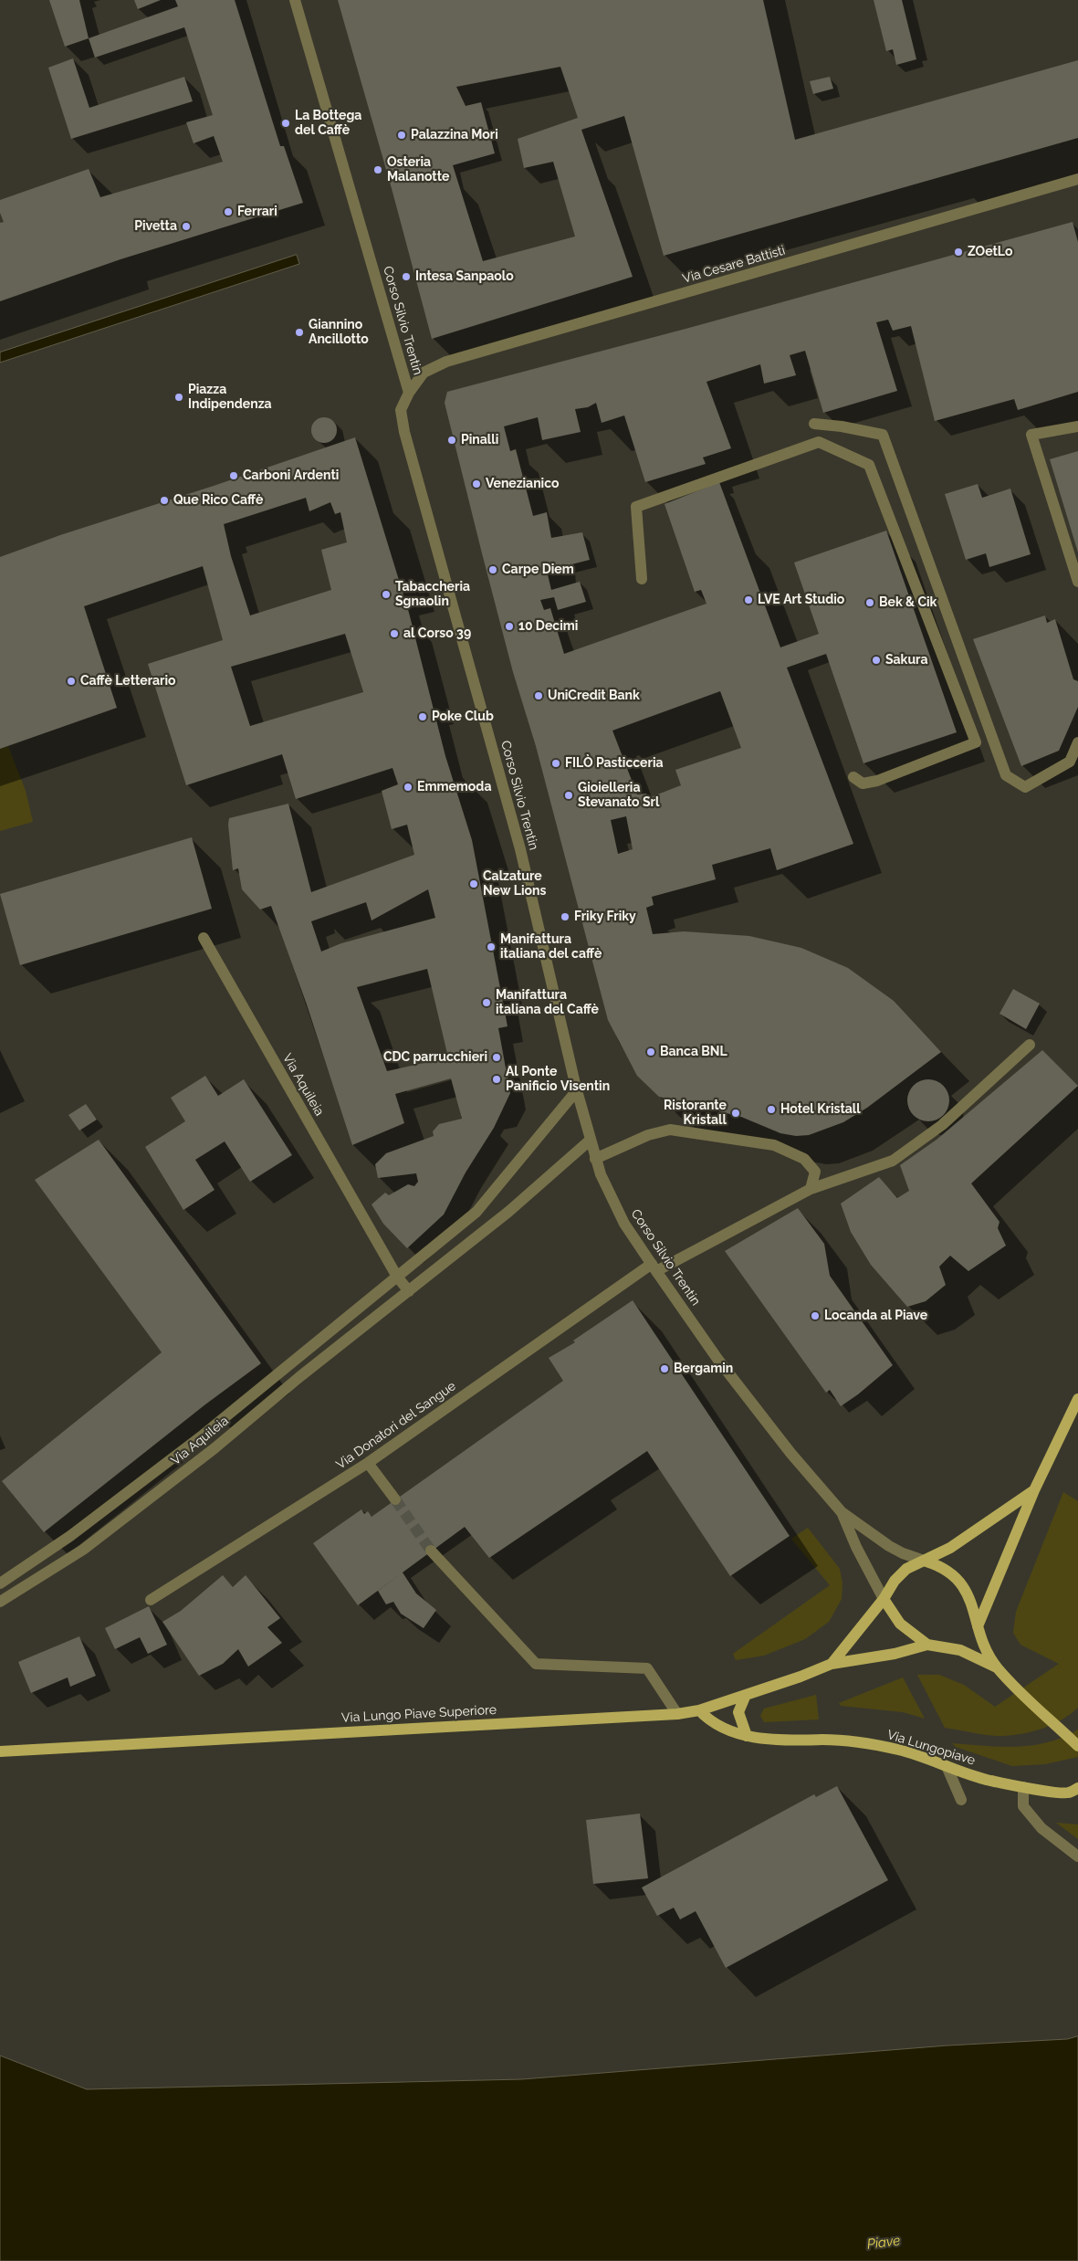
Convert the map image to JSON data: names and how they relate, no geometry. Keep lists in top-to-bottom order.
{
  "streets": {
    "main road": ["Corso Silvio Trentin", "Via Lungo Piave Superiore", "Via Lungopiave"],
    "street": ["Via Cesare Battisti", "Via Aquileia", "Via Donatori del Sangue"]
  },
  "crossings": [
    ["Via Cesare Battisti", "Corso Silvio Trentin"],
    ["Corso Silvio Trentin", "Via Aquileia"],
    ["Corso Silvio Trentin", "Via Donatori del Sangue"],
    ["Corso Silvio Trentin", "Via Lungo Piave Superiore"],
    ["Via Lungo Piave Superiore", "Via Lungopiave"]
  ],
  "water": ["Piave"],
  "places": [
    "La Bottega del Caffè",
    "Palazzina Mori",
    "Osteria Malanotte",
    "Ferrari",
    "Pivetta",
    "ZOetLo",
    "Intesa Sanpaolo",
    "Giannino Ancillotto",
    "Piazza Indipendenza",
    "Pinalli",
    "Carboni Ardenti",
    "Venezianico",
    "Que Rico Caffè",
    "Carpe Diem",
    "Tabaccheria Sgnaolin",
    "LVE Art Studio",
    "Bek & Cik",
    "10 Decimi",
    "al Corso 39",
    "Sakura",
    "Caffè Letterario",
    "UniCredit Bank",
    "Poke Club",
    "FILÒ Pasticceria",
    "Emmemoda",
    "Gioielleria Stevanato Srl",
    "Calzature New Lions",
    "Friky Friky",
    "Manifattura italiana del caffè",
    "Manifattura italiana del Caffè",
    "Banca BNL",
    "CDC parrucchieri",
    "Al Ponte Panificio Visentin",
    "Hotel Kristall",
    "Ristorante Kristall",
    "Locanda al Piave",
    "Bergamin"
  ]
}
